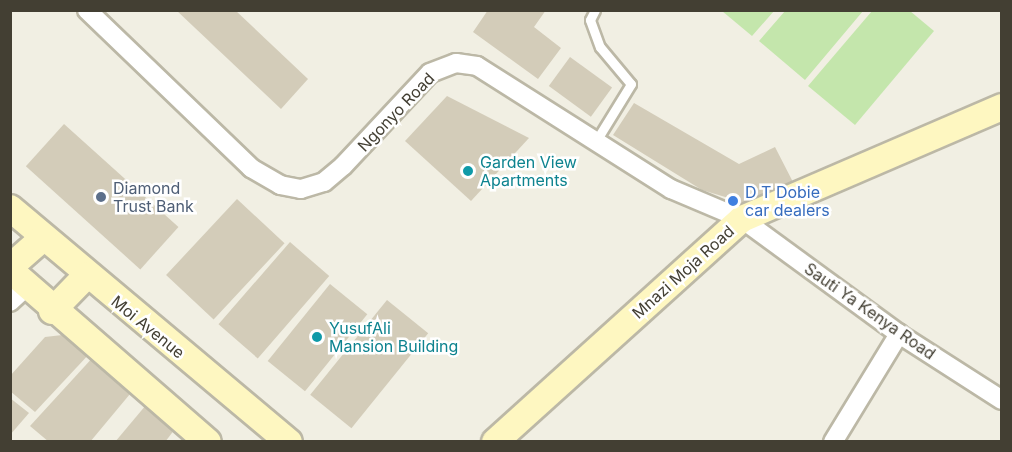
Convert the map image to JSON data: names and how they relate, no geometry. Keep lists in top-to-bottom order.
{
  "streets": {
    "main road": ["Mnazi Moja Road", "Moi Avenue"],
    "street": ["Ngonyo Road", "Sauti Ya Kenya Road"]
  },
  "crossings": [
    ["Ngonyo Road", "Mnazi Moja Road"],
    ["Ngonyo Road", "Sauti Ya Kenya Road"],
    ["Mnazi Moja Road", "Sauti Ya Kenya Road"]
  ],
  "places": [
    "Garden View Apartments",
    "Diamond Trust Bank",
    "D T Dobie car dealers",
    "YusufAli Mansion Building"
  ]
}
